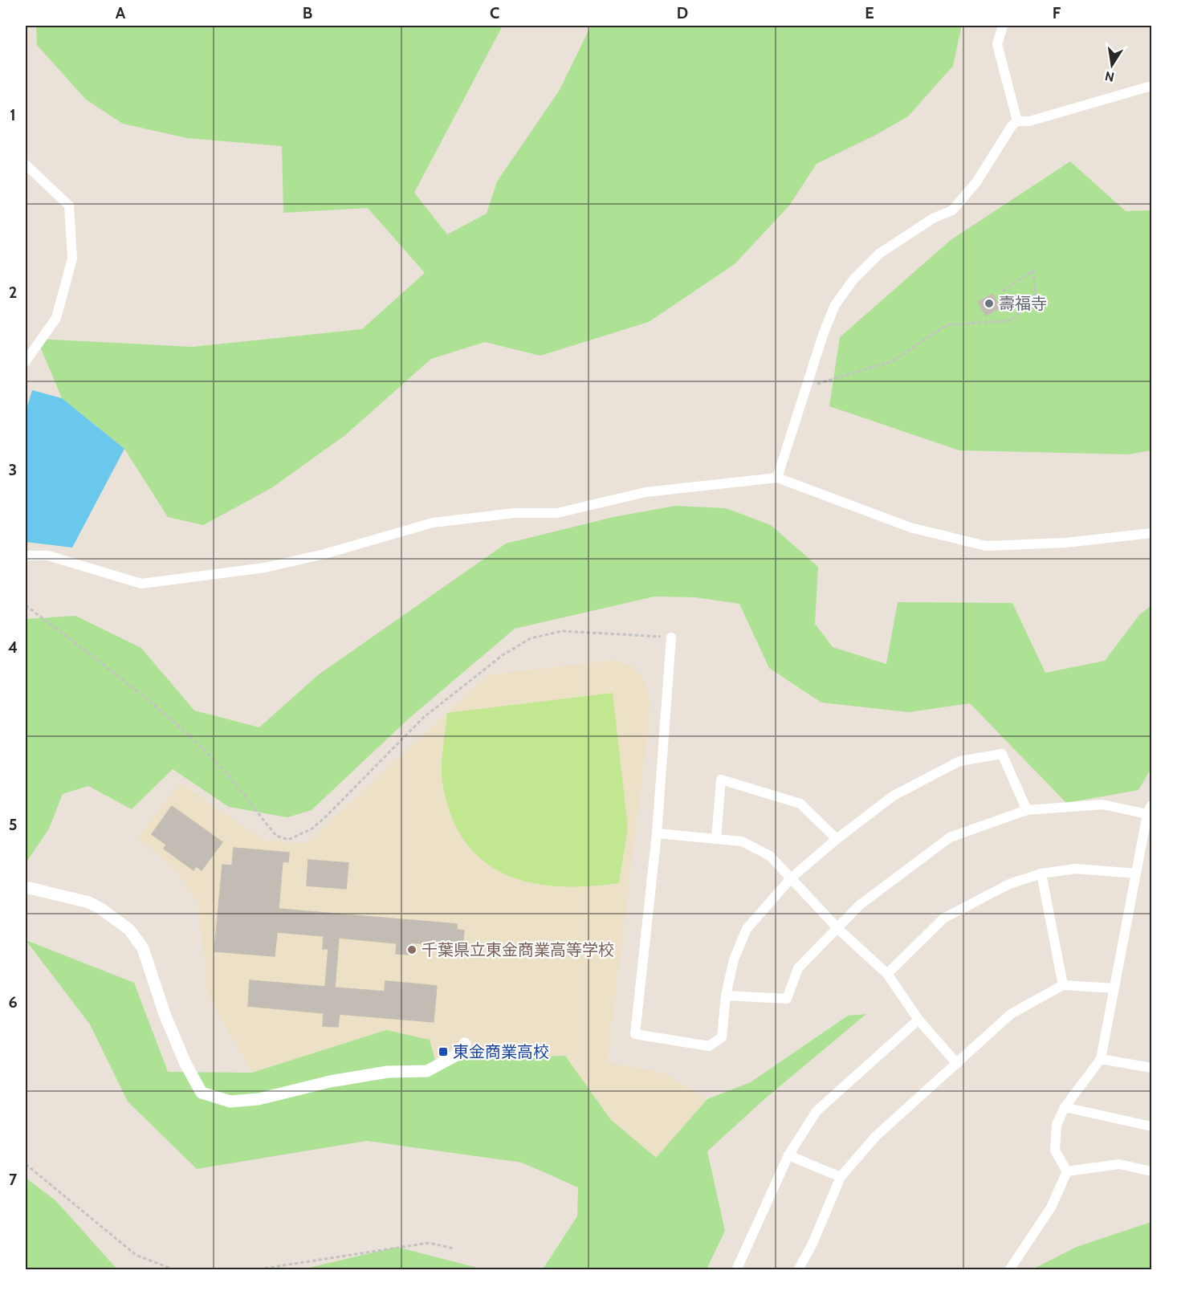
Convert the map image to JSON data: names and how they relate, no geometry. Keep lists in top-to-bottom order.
{
  "places": {
    "other": ["壽福寺", "千葉県立東金商業高等学校"],
    "transit": ["東金商業高校"]
  },
  "north": "bottom",
  "grid": {
    "columns": [
      "A",
      "B",
      "C",
      "D",
      "E",
      "F"
    ],
    "rows": [
      "1",
      "2",
      "3",
      "4",
      "5",
      "6",
      "7"
    ]
  }
}
